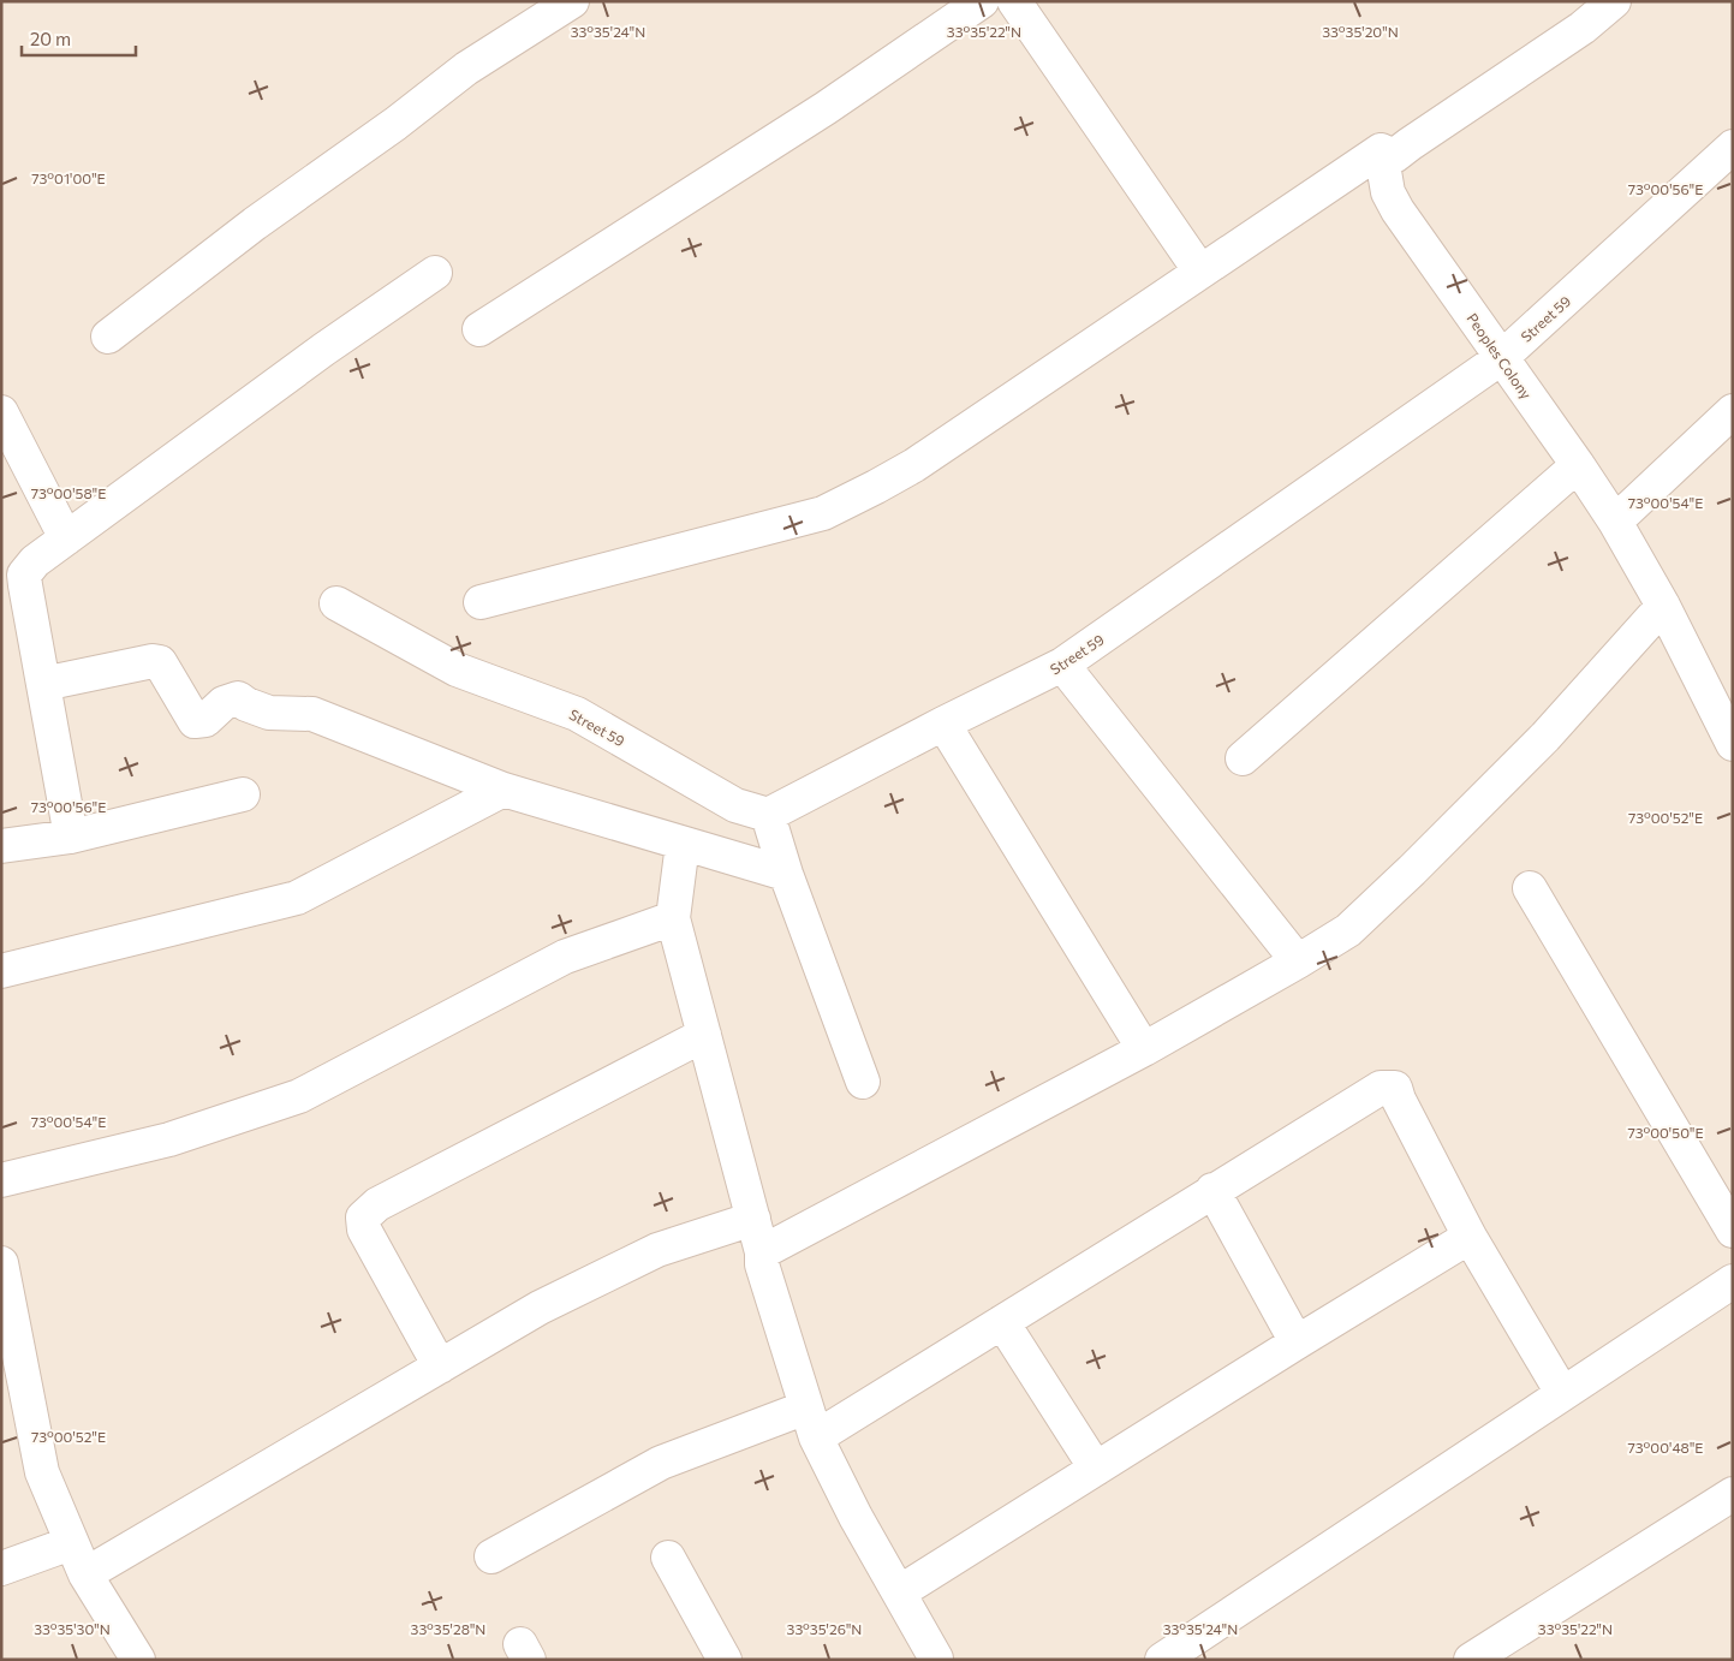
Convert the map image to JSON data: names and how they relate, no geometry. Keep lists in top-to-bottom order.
{
  "streets": {
    "street": ["Street 59", "Peoples Colony"]
  },
  "crossings": [
    ["Street 59", "Peoples Colony"]
  ],
  "scale_bar": "20 m",
  "coordinates": [
    "33°35'24\"N",
    "33°35'22\"N",
    "33°35'20\"N",
    "73°01'00\"E",
    "73°00'56\"E",
    "73°00'58\"E",
    "73°00'54\"E",
    "73°00'52\"E",
    "73°00'50\"E",
    "73°00'48\"E",
    "33°35'30\"N",
    "33°35'28\"N",
    "33°35'26\"N"
  ]
}
